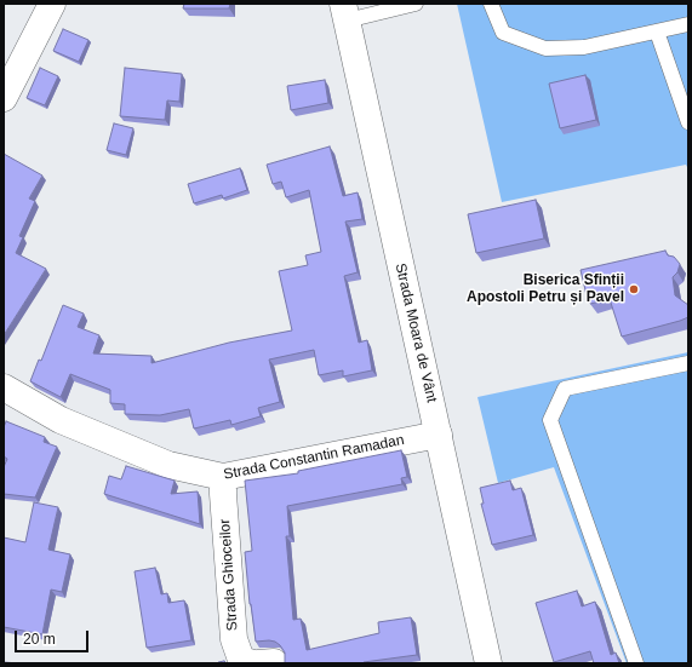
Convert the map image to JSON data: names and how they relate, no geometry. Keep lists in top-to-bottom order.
{
  "streets": {
    "street": ["Strada Moara de Vânt", "Strada Constantin Ramadan", "Strada Ghioceilor"]
  },
  "crossings": [
    ["Strada Moara de Vânt", "Strada Constantin Ramadan"],
    ["Strada Constantin Ramadan", "Strada Ghioceilor"]
  ],
  "places": ["Biserica Sfinții Apostoli Petru și Pavel"],
  "scale_bar": "20 m"
}
